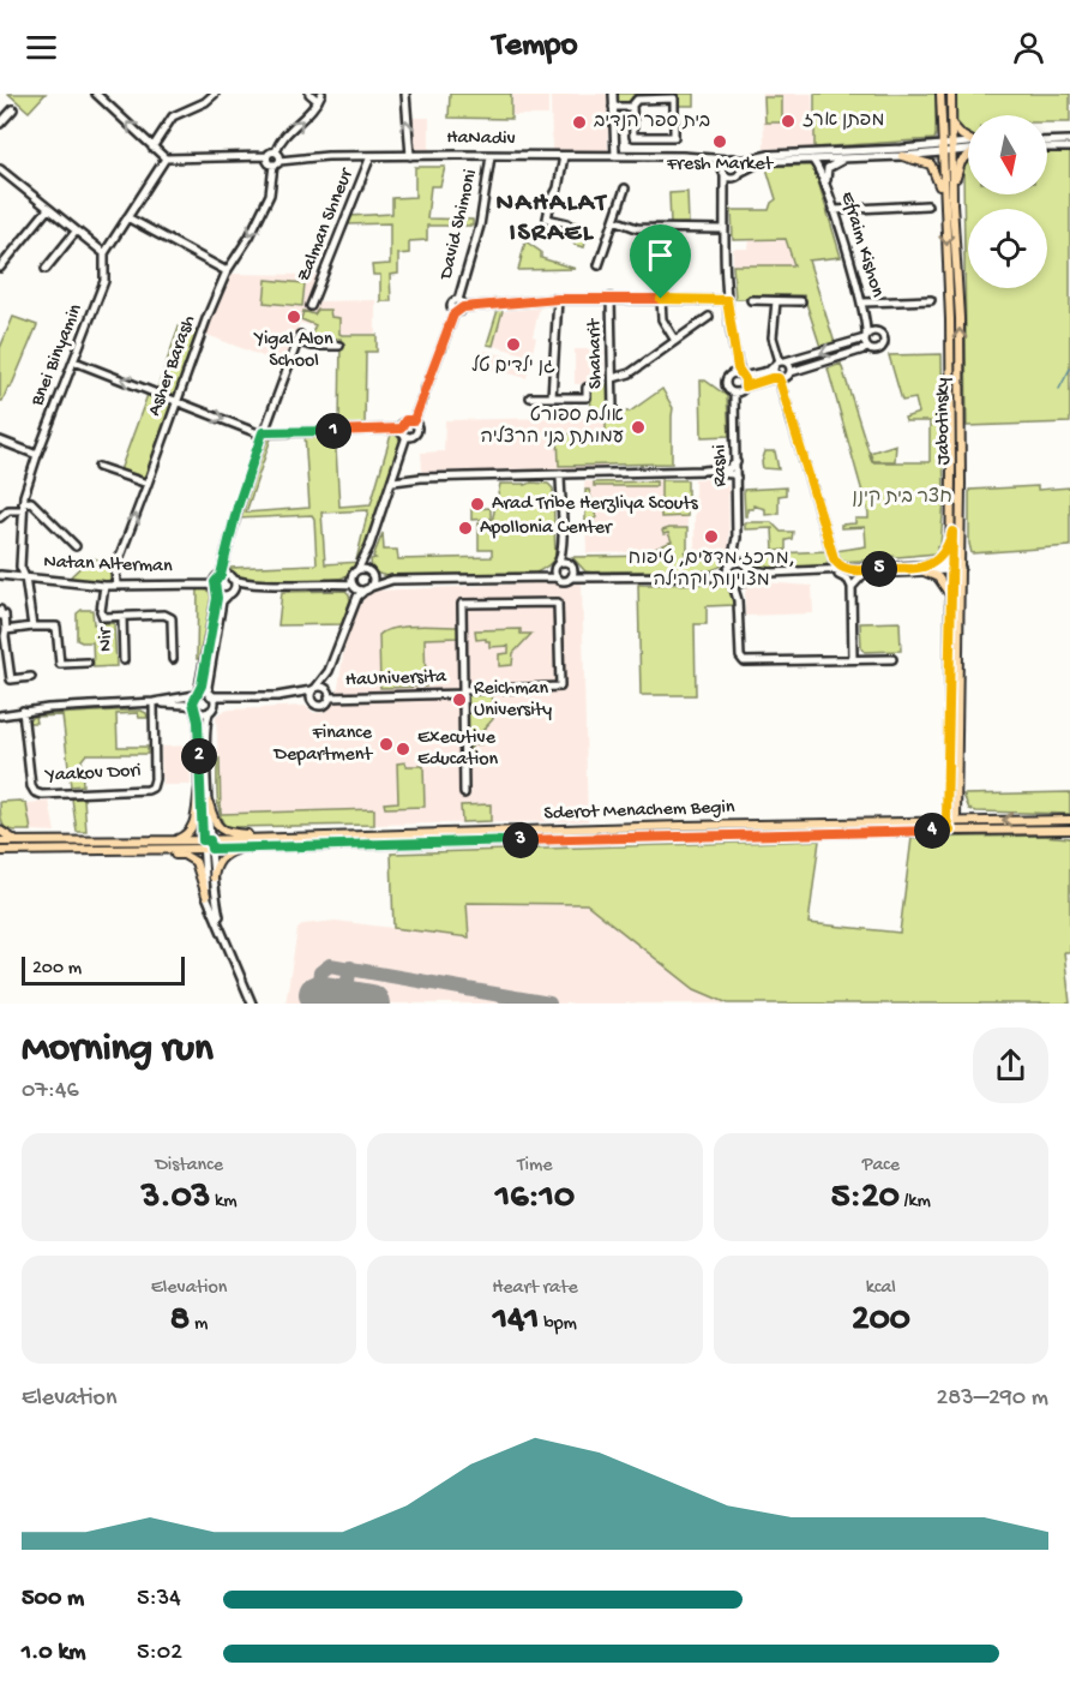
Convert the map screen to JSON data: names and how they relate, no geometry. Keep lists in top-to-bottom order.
{
  "streets": {
    "main road": ["Jabotinsky", "Sderot Menachem Begin"],
    "street": [
      "HaNadiv",
      "David Shimoni",
      "Zalman Shneur",
      "Efraim Kishon",
      "Shaharit",
      "Bnei Binyamin",
      "Asher Barash",
      "Rashi",
      "Natan Alterman",
      "Nir",
      "HaUniversita",
      "Yaakov Dori"
    ]
  },
  "crossings": [
    ["HaNadiv", "David Shimoni"],
    ["HaNadiv", "Zalman Shneur"],
    ["HaNadiv", "Asher Barash"],
    ["Bnei Binyamin", "Natan Alterman"],
    ["Asher Barash", "Natan Alterman"],
    ["Jabotinsky", "Sderot Menachem Begin"]
  ],
  "districts": ["NAHALAT ISRAEL"],
  "parks": ["חצר בית קינן"],
  "places": [
    "מפתן ארז",
    "בית ספר הנדיב",
    "Fresh Market",
    "Yigal Alon School",
    "גן ילדים טל",
    "אולם ספורט עמותת בני הרצליה",
    "Arad Tribe Herzliya Scouts",
    "Apollonia Center",
    "מרכז מדעים, טיפוח, מצוינות וקהילה",
    "Reichman University",
    "Finance Department",
    "Executive Education"
  ],
  "scale_bar": "200 m",
  "north": "bottom",
  "page": {
    "header": "Tempo",
    "pins": [
      "1",
      "5",
      "2",
      "4",
      "3"
    ],
    "scale": "200 m",
    "heading": ["Morning run", "07:46"],
    "stats": [
      ["Distance", "3.03 km"],
      ["Time", "16:10"],
      ["Pace", "5:20 /km"],
      ["Elevation", "8 m"],
      ["Heart rate", "141 bpm"],
      ["kcal", "200"]
    ],
    "chart": ["Elevation", "283–290 m"],
    "list": [
      {
        "name": "500 m",
        "note": "5:34"
      },
      {
        "name": "1.0 km",
        "note": "5:02"
      }
    ]
  }
}
